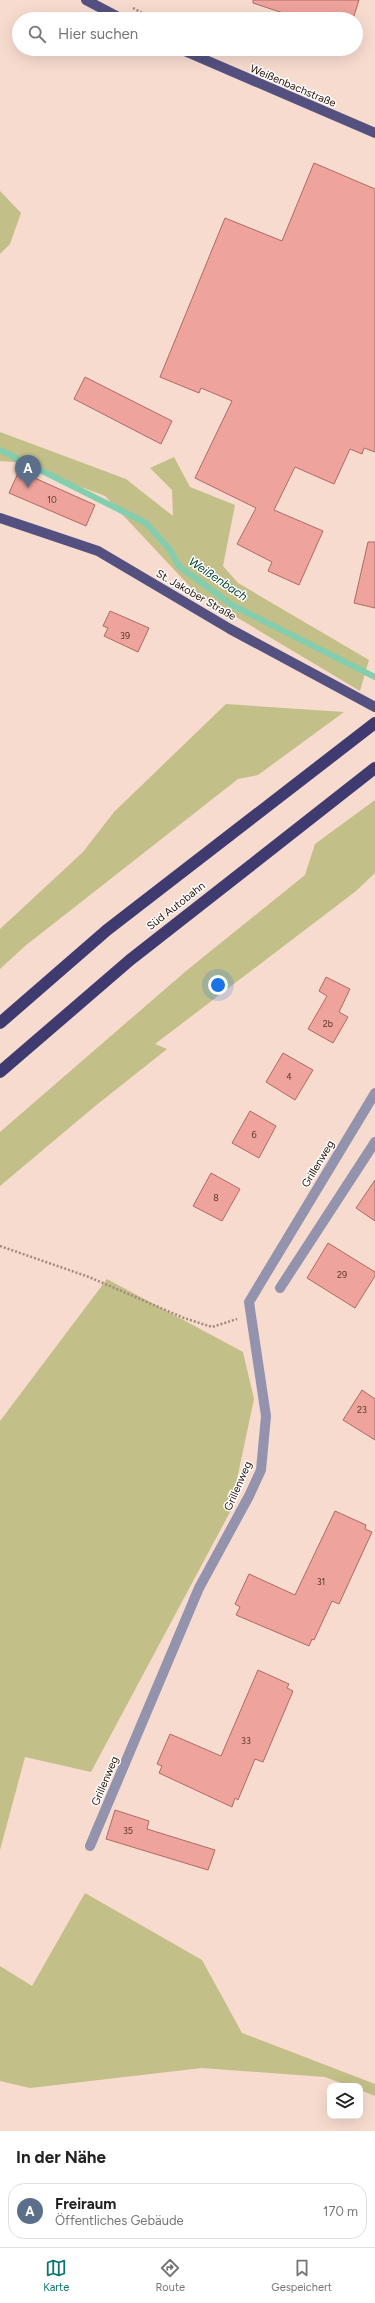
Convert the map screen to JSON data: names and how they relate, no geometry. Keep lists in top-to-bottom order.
{
  "streets": {
    "highway": ["Süd Autobahn"],
    "main road": ["Weißenbachstraße", "St. Jakober Straße"],
    "street": ["Grillenweg"]
  },
  "water": ["Weißenbach"],
  "house_numbers": [
    "10",
    "39",
    "2b",
    "4",
    "6",
    "8",
    "29",
    "23",
    "31",
    "33",
    "35"
  ],
  "page": {
    "search": "Hier suchen",
    "pins": "A",
    "heading": "In der Nähe",
    "list": [
      {
        "mark": "A",
        "name": "Freiraum",
        "note": "Öffentliches Gebäude",
        "value": "170 m"
      }
    ],
    "nav": ["Karte", "Route", "Gespeichert"]
  }
}
